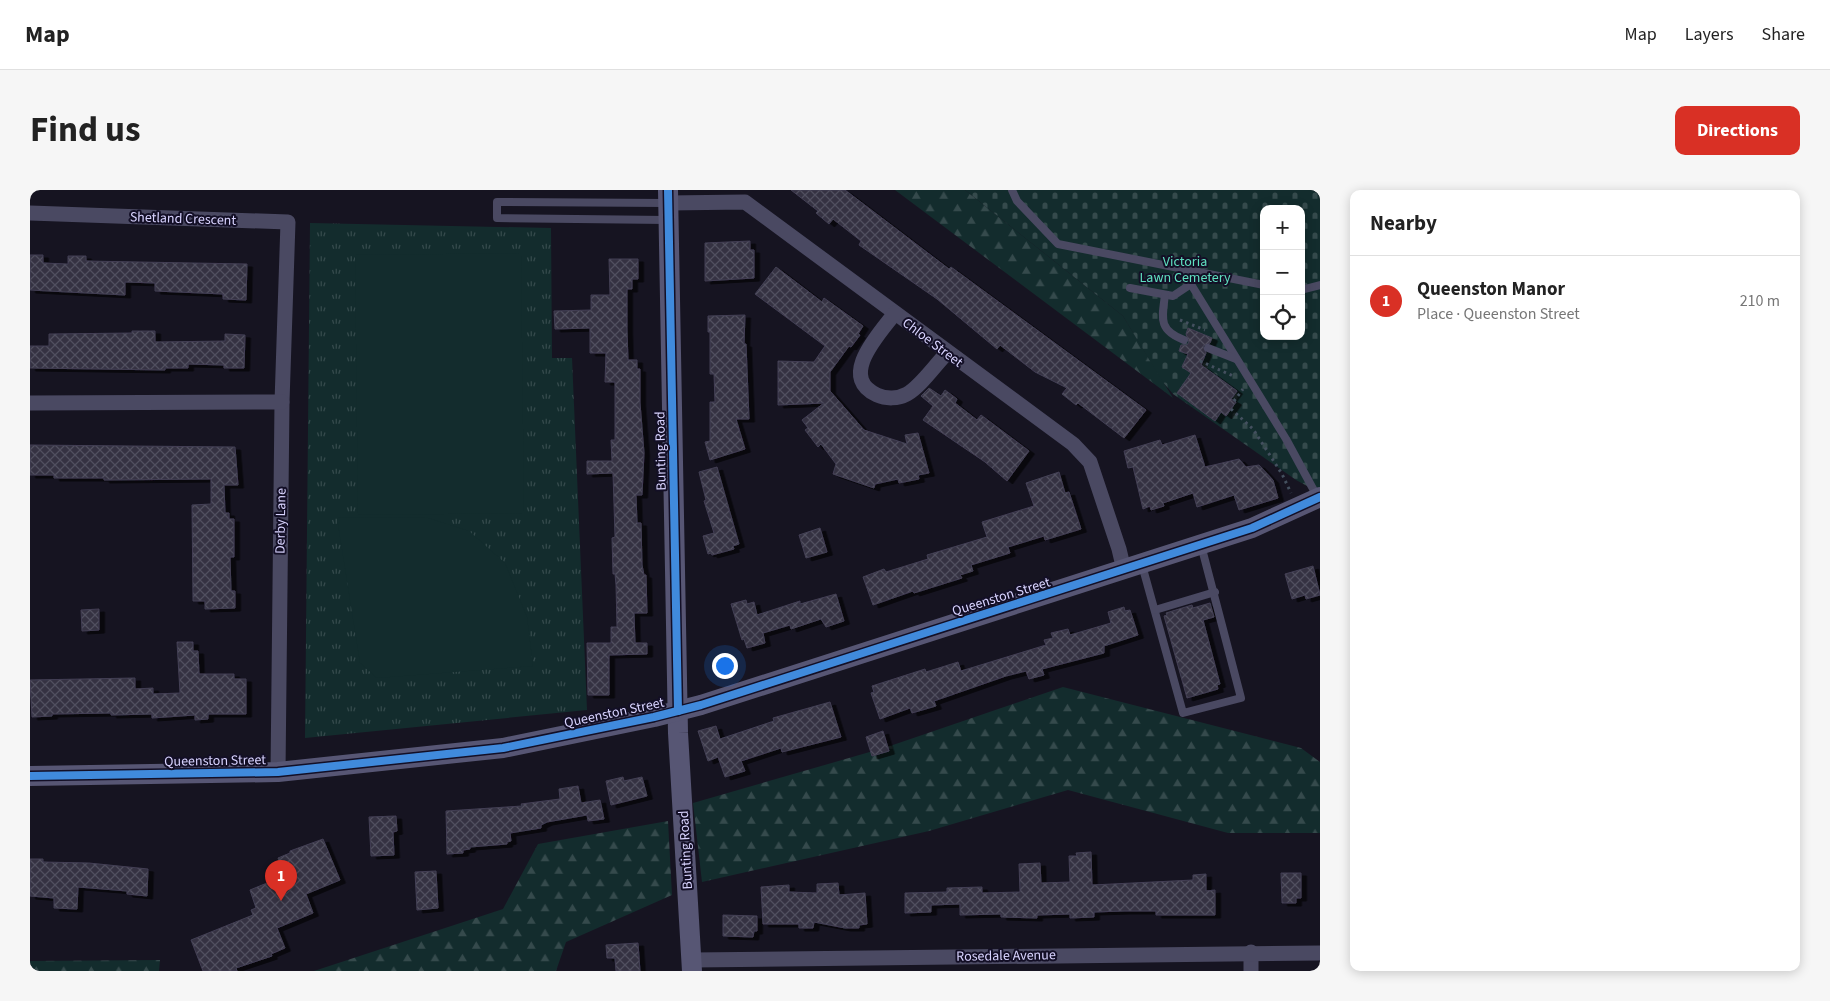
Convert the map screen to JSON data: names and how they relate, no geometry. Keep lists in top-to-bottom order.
{
  "streets": {
    "main road": ["Bunting Road", "Queenston Street"],
    "street": [
      "Shetland Crescent",
      "Chloe Street",
      "Derby Lane",
      "Rosedale Avenue"
    ]
  },
  "crossings": [
    ["Shetland Crescent", "Derby Lane"],
    ["Chloe Street", "Bunting Road"],
    ["Chloe Street", "Queenston Street"],
    ["Bunting Road", "Queenston Street"],
    ["Bunting Road", "Rosedale Avenue"],
    ["Derby Lane", "Queenston Street"]
  ],
  "parks": ["Victoria Lawn Cemetery"],
  "page": {
    "header": "Map",
    "nav": ["Map", "Layers", "Share"],
    "title": "Find us",
    "buttons": "Directions",
    "heading": "Nearby",
    "map_buttons": ["+", "−"],
    "list": [
      {
        "mark": "1",
        "name": "Queenston Manor",
        "note": "Place · Queenston Street",
        "value": "210 m"
      }
    ],
    "pins": "1"
  }
}
